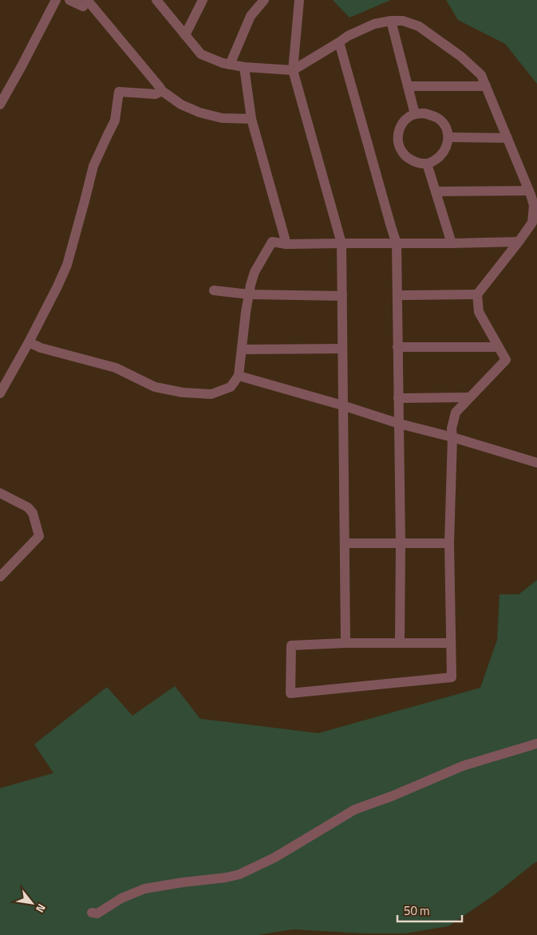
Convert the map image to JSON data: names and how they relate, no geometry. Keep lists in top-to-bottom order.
{
  "scale_bar": "50 m",
  "north": "bottom right"
}
